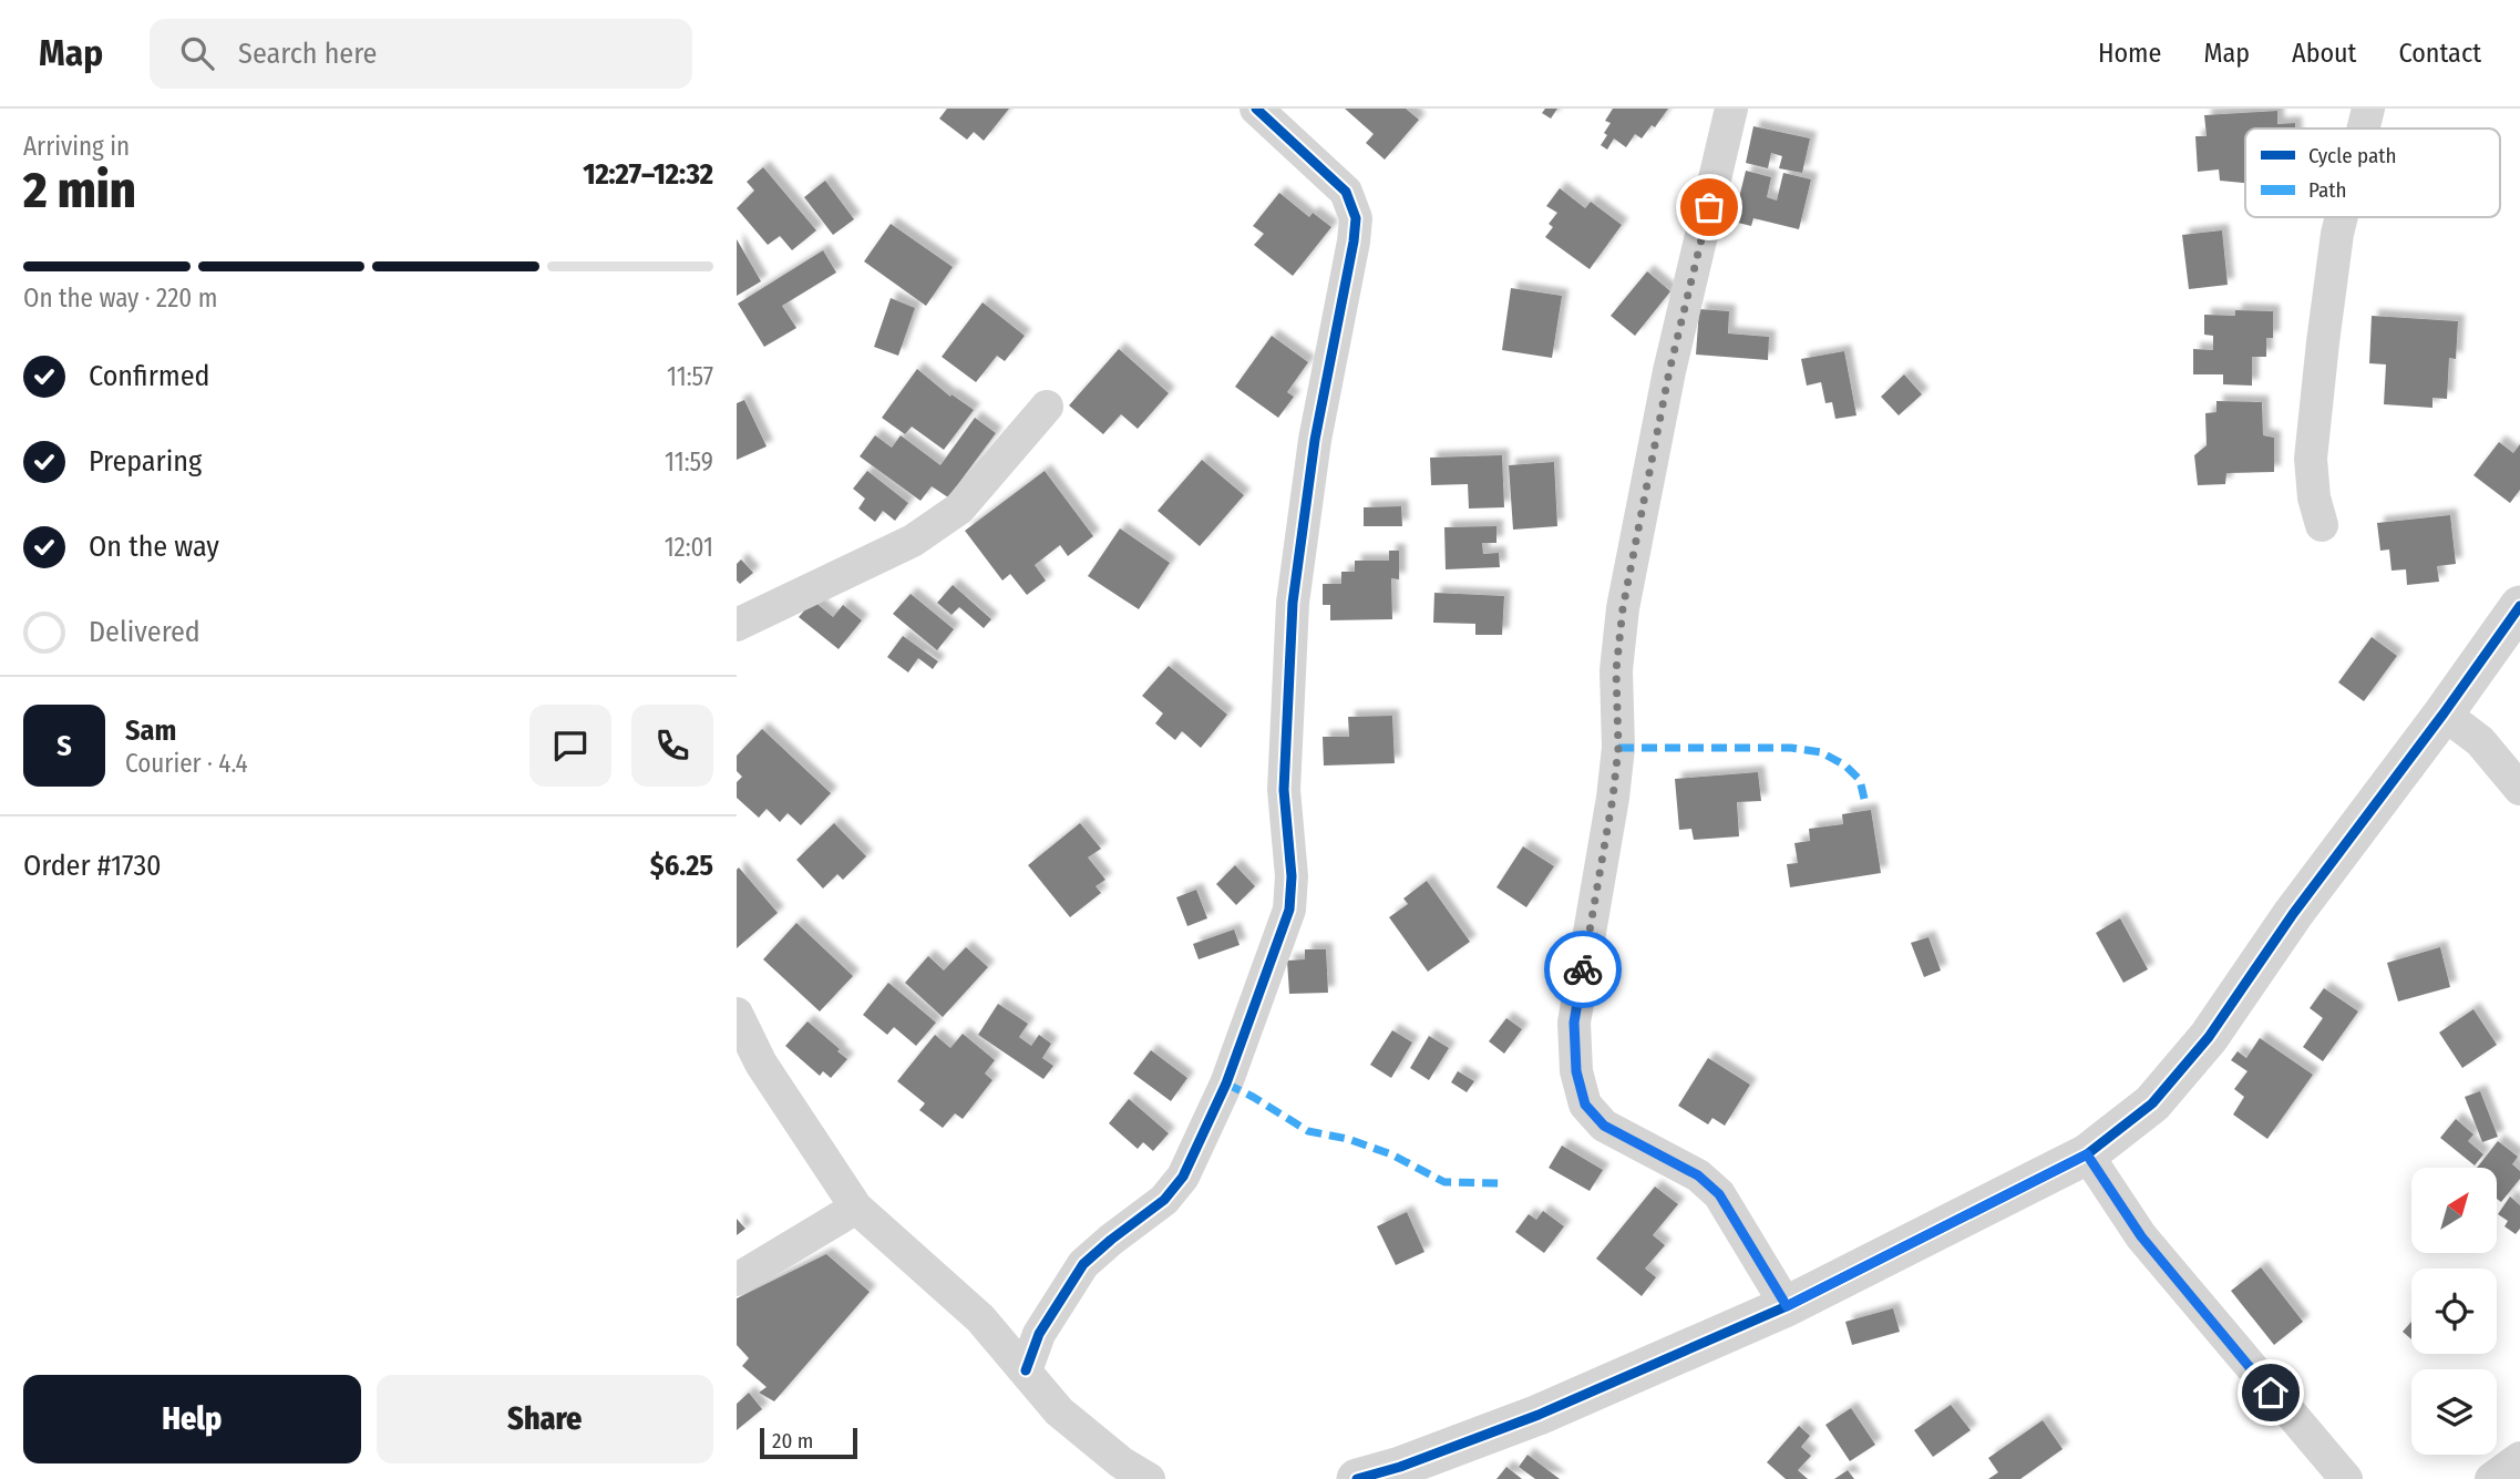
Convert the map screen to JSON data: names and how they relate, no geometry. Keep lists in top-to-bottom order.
{
  "legend": ["Cycle path", "Path"],
  "scale_bar": "20 m",
  "north": "top right",
  "page": {
    "header": "Map",
    "search": "Search here",
    "nav": [
      "Home",
      "Map",
      "About",
      "Contact"
    ],
    "heading": ["2 min", "Arriving in", "12:27–12:32"],
    "panel": [
      "Sam",
      "Courier · 4.4",
      "Order #1730",
      "$6.25"
    ],
    "bar": "On the way · 220 m",
    "list": [
      ["Confirmed", "11:57"],
      ["Preparing", "11:59"],
      ["On the way", "12:01"],
      "Delivered"
    ],
    "round": "S",
    "buttons": ["Help", "Share"],
    "scale": "20 m"
  }
}
